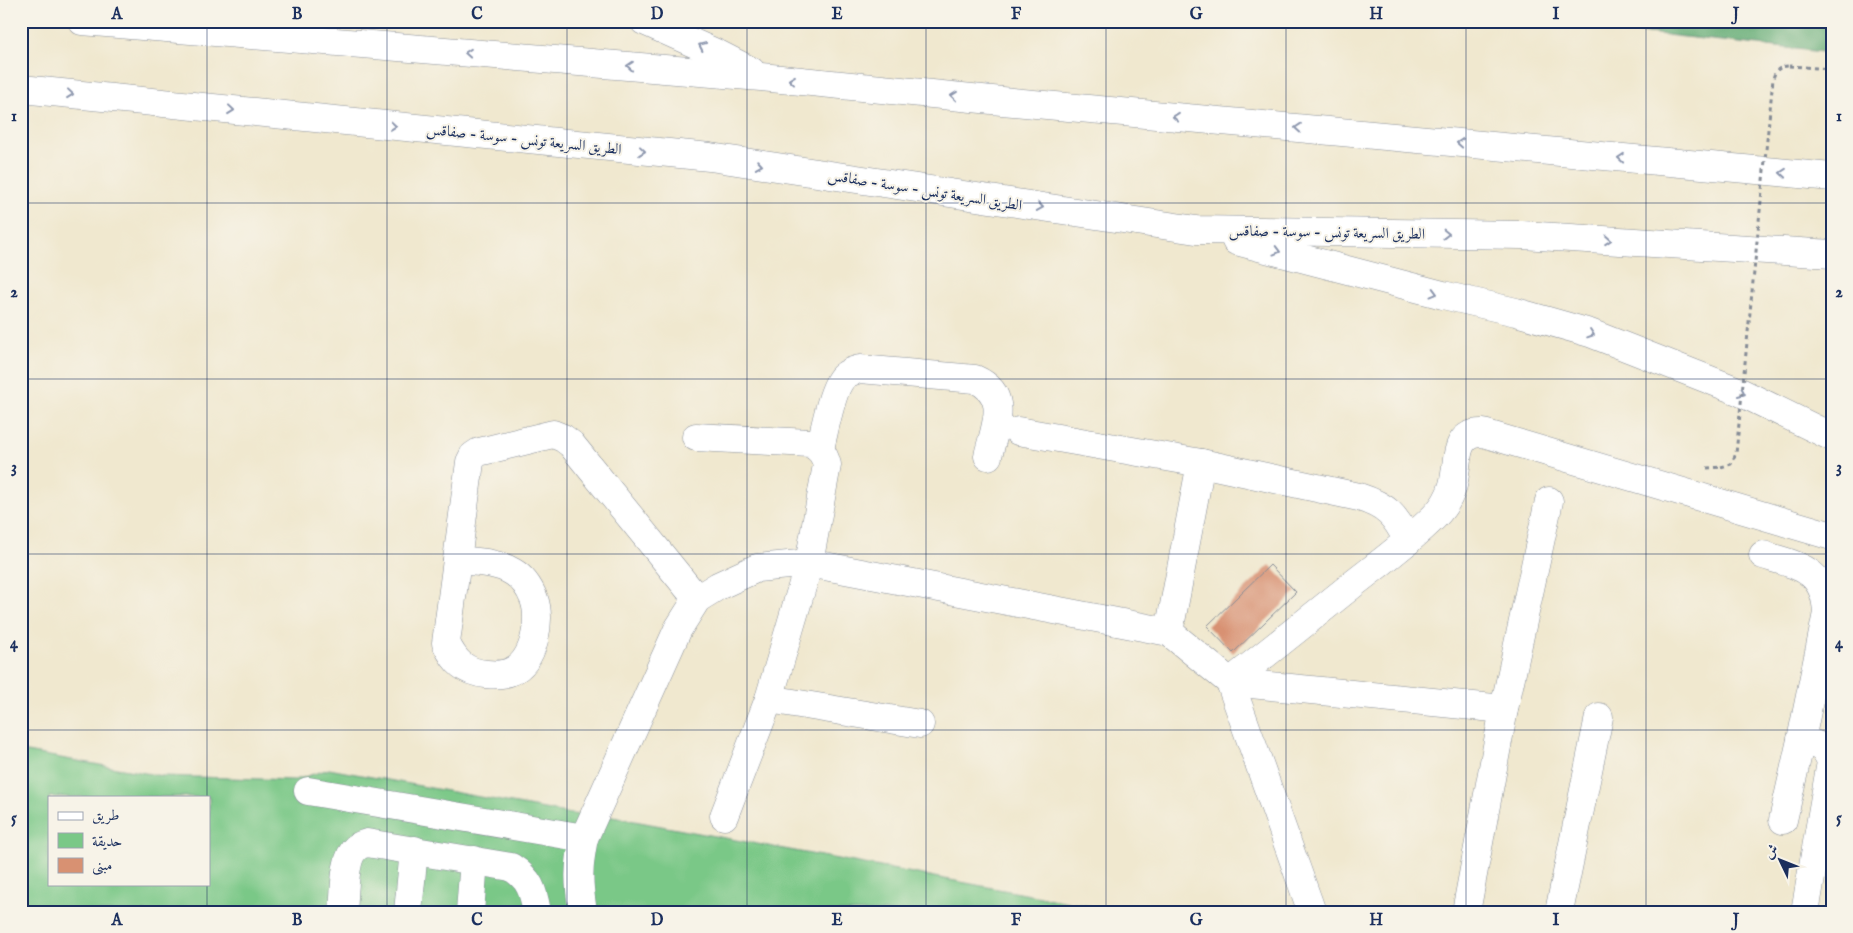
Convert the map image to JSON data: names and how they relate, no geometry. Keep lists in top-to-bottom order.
{
  "streets": {
    "main road": ["الطريق السريعة تونس - سوسة - صفاقس"]
  },
  "legend": ["طريق", "حديقة", "مبنى"],
  "north": "top left",
  "grid": {
    "columns": [
      "A",
      "B",
      "C",
      "D",
      "E",
      "F",
      "G",
      "H",
      "I",
      "J"
    ],
    "rows": [
      "1",
      "2",
      "3",
      "4",
      "5"
    ]
  }
}
